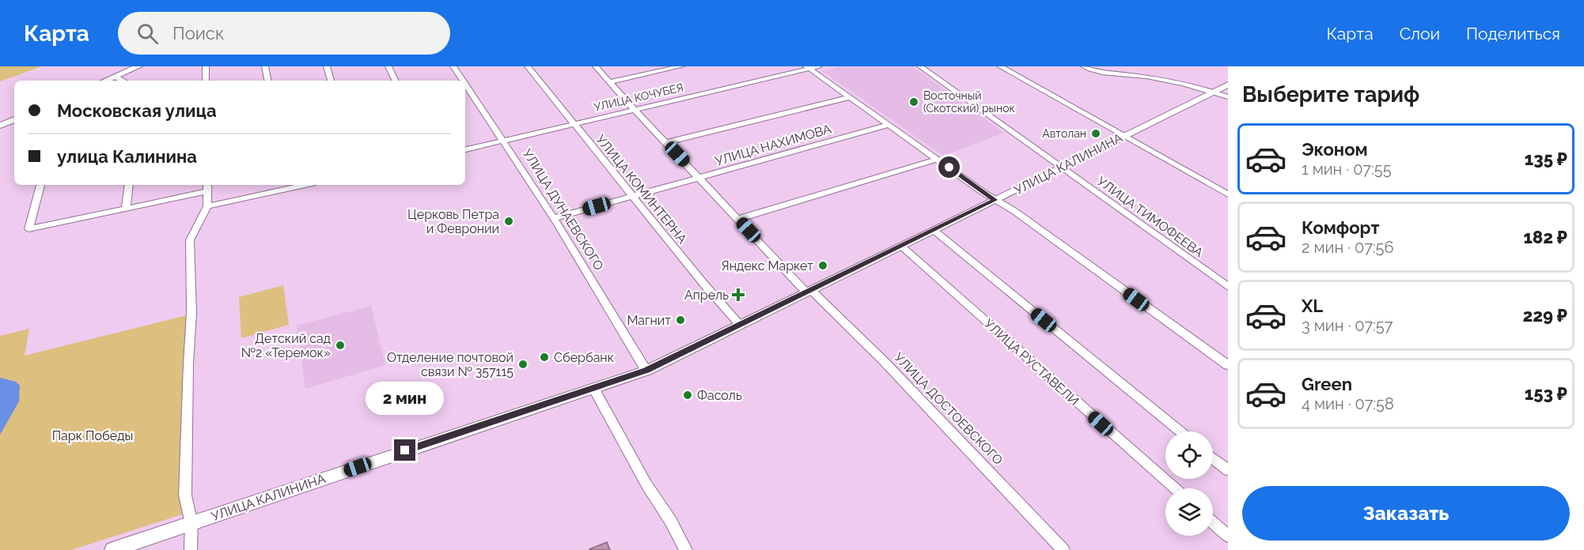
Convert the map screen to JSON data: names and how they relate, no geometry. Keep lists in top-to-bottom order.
{
  "streets": {
    "main road": ["УЛИЦА КАЛИНИНА"],
    "street": [
      "УЛИЦА КОЧУБЕЯ",
      "УЛИЦА НАХИМОВА",
      "УЛИЦА КОМИНТЕРНА",
      "УЛИЦА ДУНАЕВСКОГО",
      "УЛИЦА ТИМОФЕЕВА",
      "УЛИЦА РУСТАВЕЛИ",
      "УЛИЦА ДОСТОЕВСКОГО"
    ]
  },
  "crossings": [
    ["УЛИЦА КОЧУБЕЯ", "УЛИЦА КОМИНТЕРНА"],
    ["УЛИЦА КОЧУБЕЯ", "УЛИЦА ДУНАЕВСКОГО"],
    ["УЛИЦА КОЧУБЕЯ", "УЛИЦА ДОСТОЕВСКОГО"],
    ["УЛИЦА НАХИМОВА", "УЛИЦА КОМИНТЕРНА"],
    ["УЛИЦА НАХИМОВА", "УЛИЦА ДУНАЕВСКОГО"],
    ["УЛИЦА НАХИМОВА", "УЛИЦА ДОСТОЕВСКОГО"],
    ["УЛИЦА КАЛИНИНА", "УЛИЦА КОМИНТЕРНА"],
    ["УЛИЦА КАЛИНИНА", "УЛИЦА ДУНАЕВСКОГО"],
    ["УЛИЦА КАЛИНИНА", "УЛИЦА ТИМОФЕЕВА"],
    ["УЛИЦА КАЛИНИНА", "УЛИЦА РУСТАВЕЛИ"],
    ["УЛИЦА КАЛИНИНА", "УЛИЦА ДОСТОЕВСКОГО"]
  ],
  "parks": ["Парк Победы"],
  "places": {
    "other": [
      "Восточный (Скотский) рынок",
      "Автолан",
      "Церковь Петра и Февронии",
      "Яндекс Маркет",
      "Магнит",
      "Детский сад №2 «Теремок»",
      "Сбербанк",
      "Отделение почтовой связи № 357115",
      "Фасоль"
    ],
    "health": ["Апрель"]
  },
  "page": {
    "header": "Карта",
    "search": "Поиск",
    "nav": ["Карта", "Слои", "Поделиться"],
    "heading": "Выберите тариф",
    "banner": ["Московская улица", "улица Калинина"],
    "list": [
      {
        "name": "Эконом",
        "note": "1 мин · 07:55",
        "value": "135 ₽"
      },
      {
        "name": "Комфорт",
        "note": "2 мин · 07:56",
        "value": "182 ₽"
      },
      {
        "name": "XL",
        "note": "3 мин · 07:57",
        "value": "229 ₽"
      },
      {
        "name": "Green",
        "note": "4 мин · 07:58",
        "value": "153 ₽"
      }
    ],
    "bubble": "2 мин",
    "buttons": "Заказать"
  }
}
